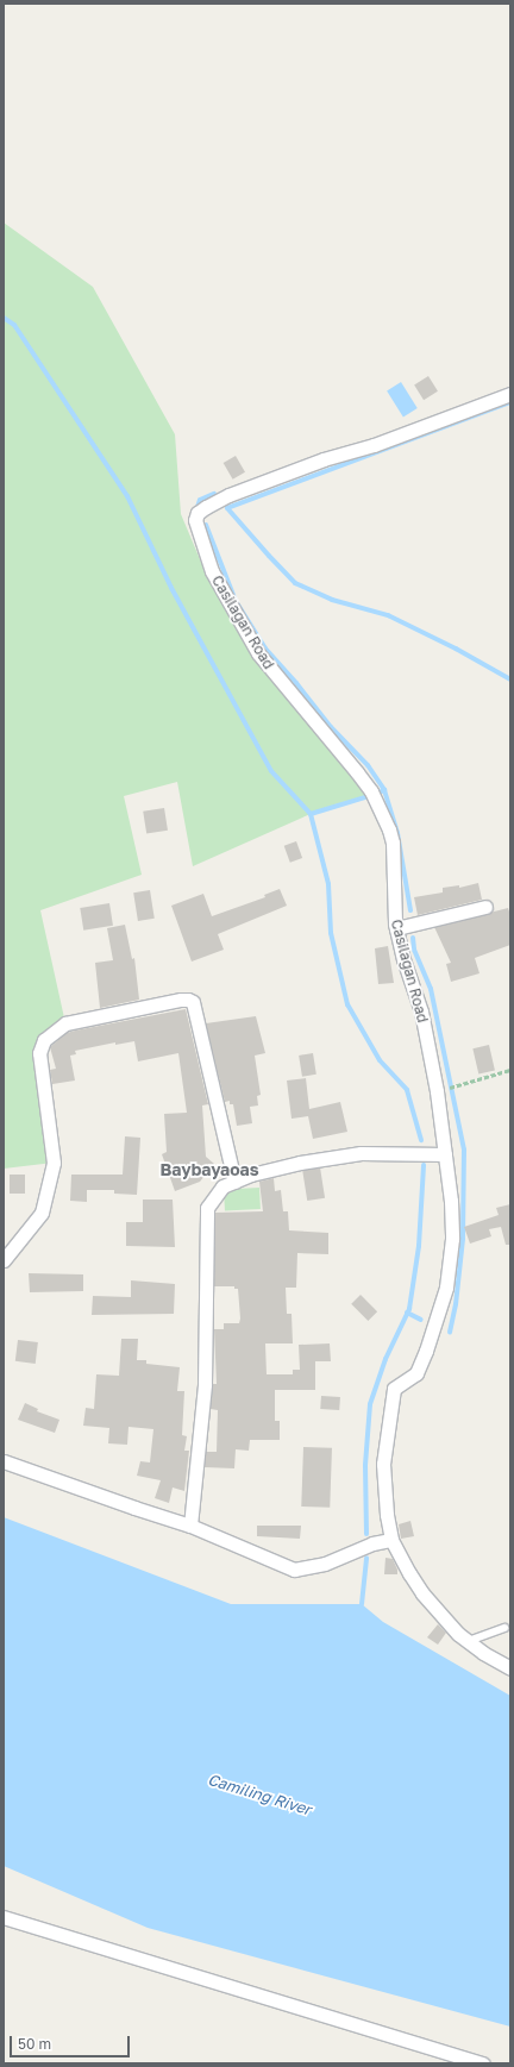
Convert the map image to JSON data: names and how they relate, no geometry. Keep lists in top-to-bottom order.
{
  "streets": {
    "street": ["Casilagan Road"]
  },
  "districts": ["Baybayaoas"],
  "water": ["Camiling River"],
  "scale_bar": "50 m"
}
